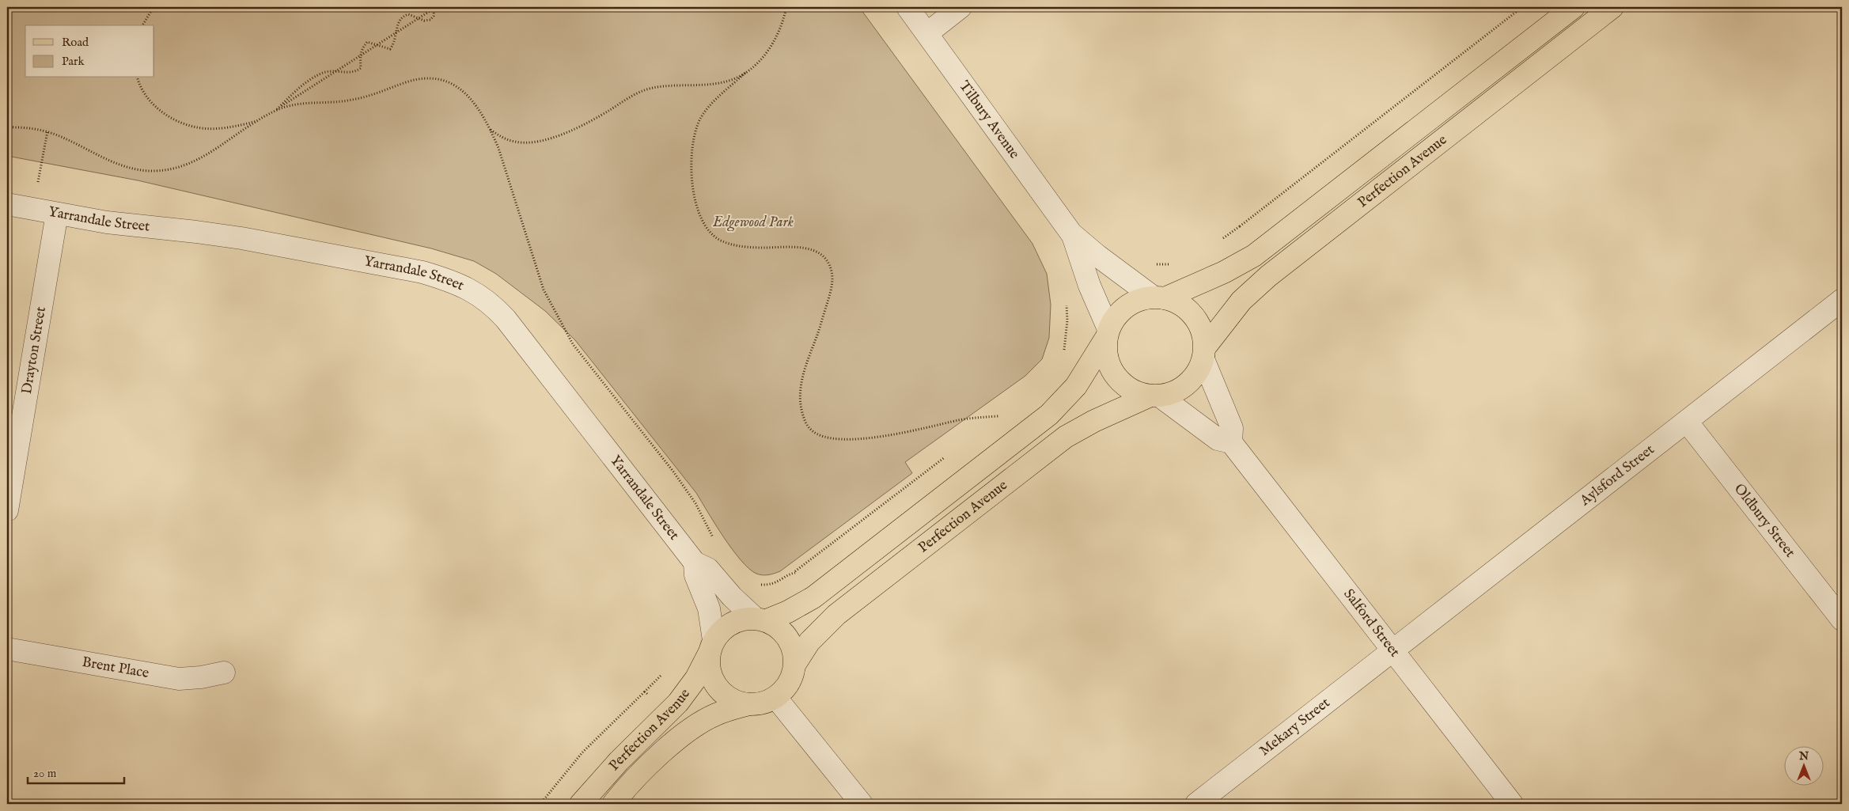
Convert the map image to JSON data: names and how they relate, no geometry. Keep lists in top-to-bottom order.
{
  "streets": {
    "main road": ["Perfection Avenue"],
    "street": [
      "Tilbury Avenue",
      "Yarrandale Street",
      "Drayton Street",
      "Aylsford Street",
      "Oldbury Street",
      "Salford Street",
      "Brent Place",
      "Mekary Street"
    ]
  },
  "crossings": [
    ["Tilbury Avenue", "Perfection Avenue"],
    ["Perfection Avenue", "Yarrandale Street"],
    ["Yarrandale Street", "Drayton Street"],
    ["Aylsford Street", "Oldbury Street"],
    ["Aylsford Street", "Salford Street"],
    ["Aylsford Street", "Mekary Street"],
    ["Salford Street", "Mekary Street"]
  ],
  "parks": ["Edgewood Park"],
  "legend": ["Road", "Park"],
  "scale_bar": "20 m",
  "north": "top"
}
